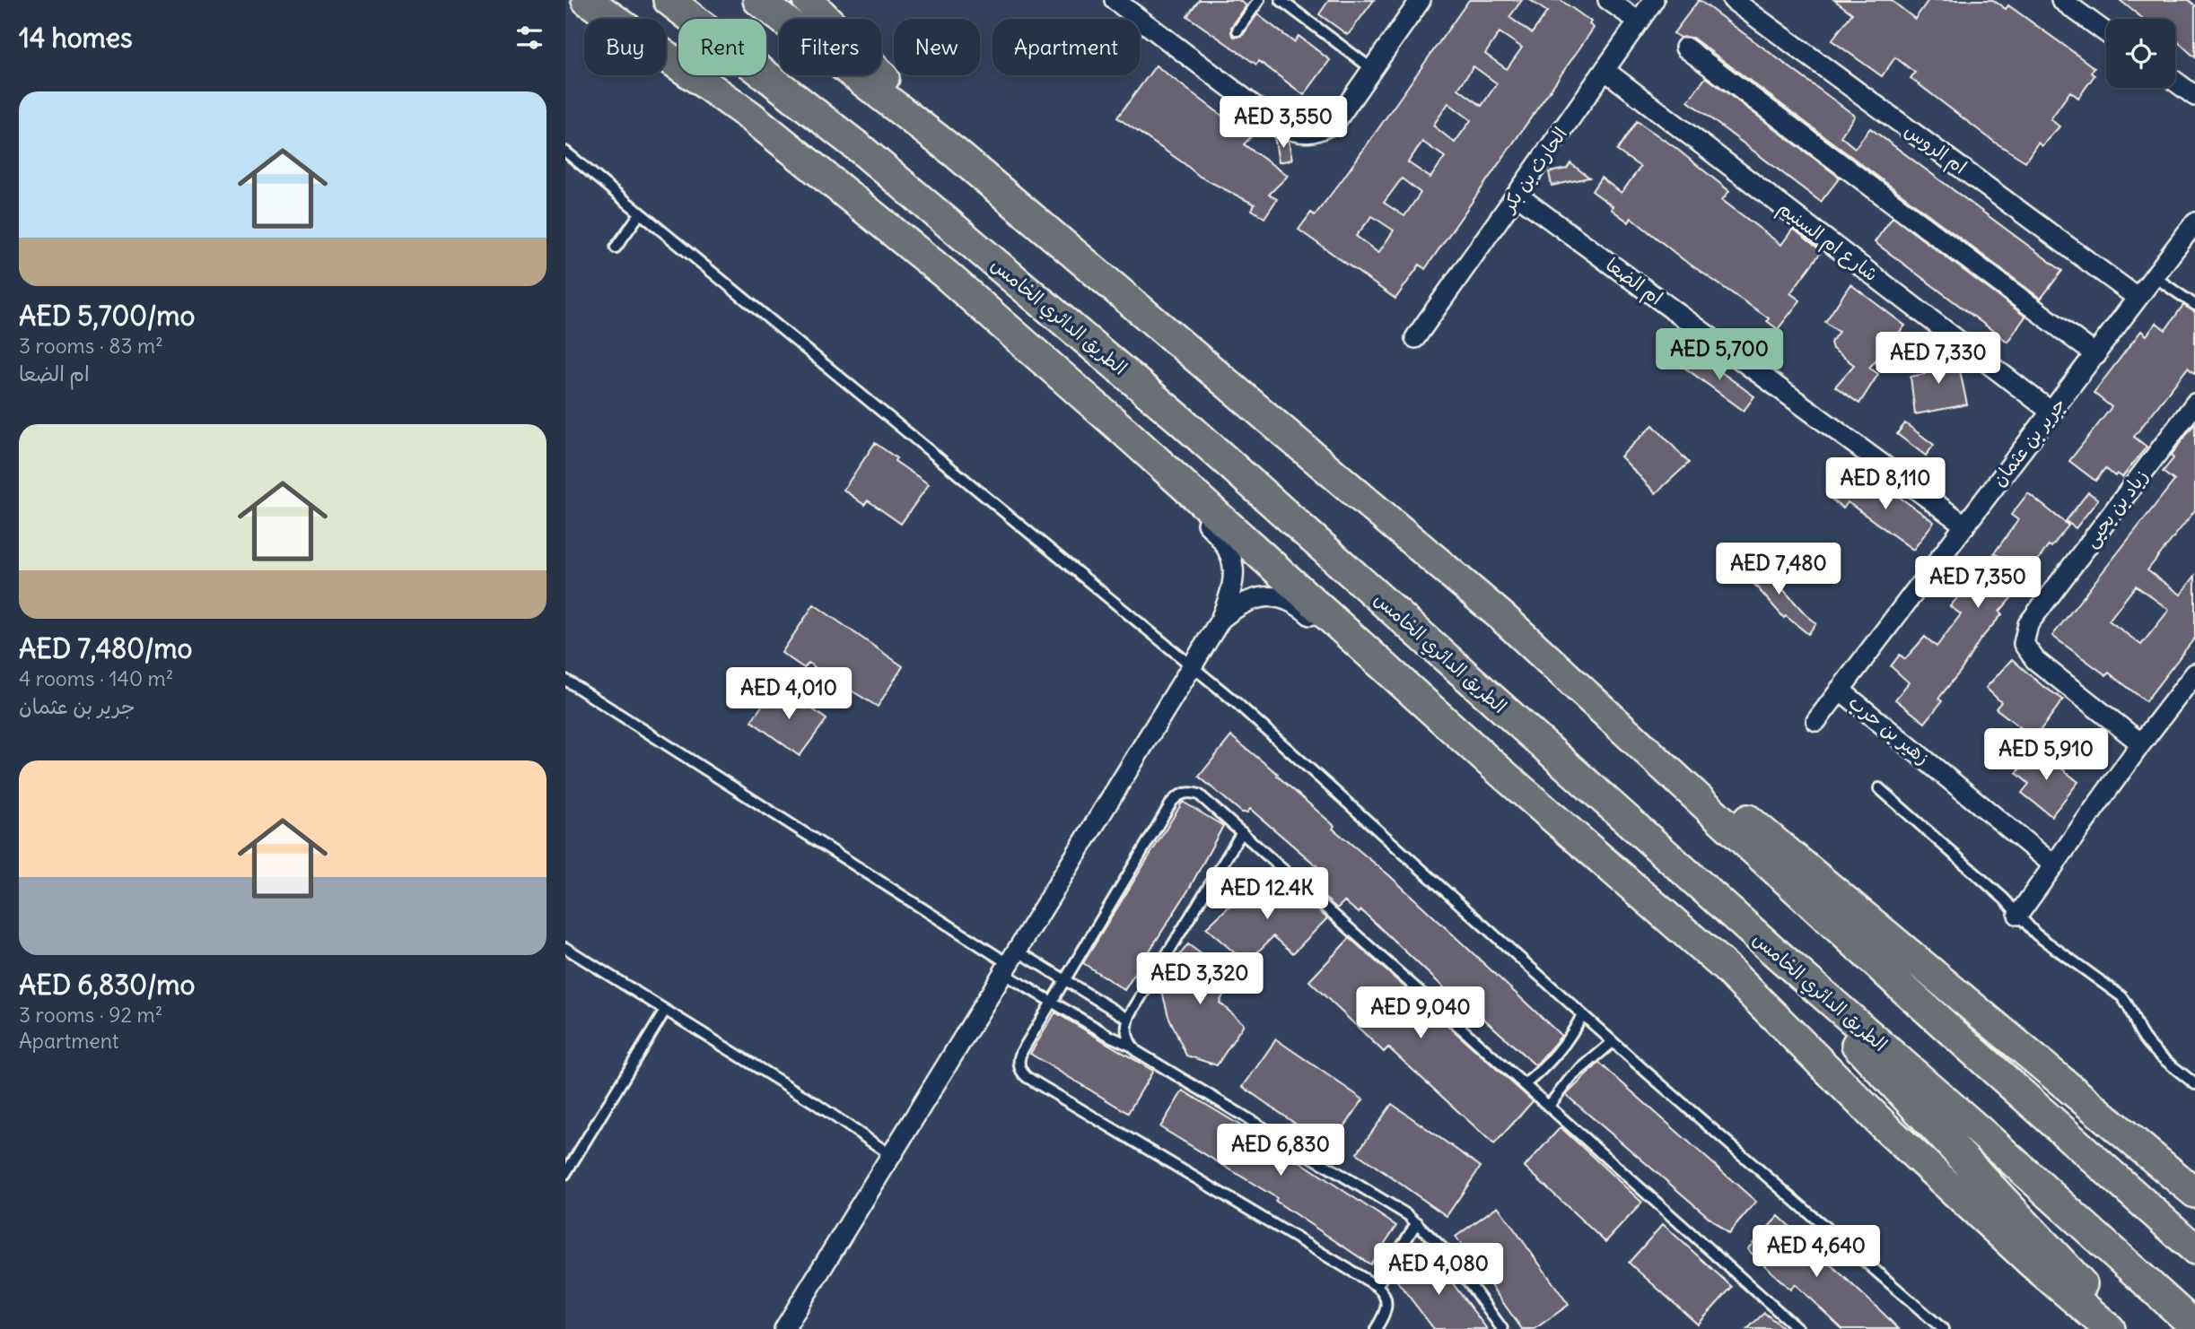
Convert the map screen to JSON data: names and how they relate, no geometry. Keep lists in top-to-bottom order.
{
  "streets": {
    "highway": ["الطريق الدائري الخامس"],
    "street": [
      "ام الروس",
      "الحارث بن بكر",
      "شارع ام السنيم",
      "ام الضعا",
      "جرير بن عثمان",
      "زياد بن يحيى",
      "زهير بن حرب"
    ]
  },
  "crossings": [
    ["ام الروس", "جرير بن عثمان"],
    ["الحارث بن بكر", "شارع ام السنيم"],
    ["الحارث بن بكر", "ام الضعا"],
    ["شارع ام السنيم", "جرير بن عثمان"],
    ["ام الضعا", "جرير بن عثمان"],
    ["جرير بن عثمان", "زهير بن حرب"]
  ],
  "page": {
    "heading": "14 homes",
    "chip": [
      "Buy",
      "Rent",
      "Filters",
      "New",
      "Apartment"
    ],
    "list": [
      {
        "name": "AED 5,700/mo",
        "note": "3 rooms · 83 m² · ام الضعا"
      },
      {
        "name": "AED 7,480/mo",
        "note": "4 rooms · 140 m² · جرير بن عثمان"
      },
      {
        "name": "AED 6,830/mo",
        "note": "3 rooms · 92 m² · Apartment"
      }
    ],
    "price": [
      "AED 3,550",
      "AED 5,700",
      "AED 7,330",
      "AED 8,110",
      "AED 7,480",
      "AED 7,350",
      "AED 4,010",
      "AED 5,910",
      "AED 12.4K",
      "AED 3,320",
      "AED 9,040",
      "AED 6,830",
      "AED 4,640",
      "AED 4,080"
    ]
  }
}
